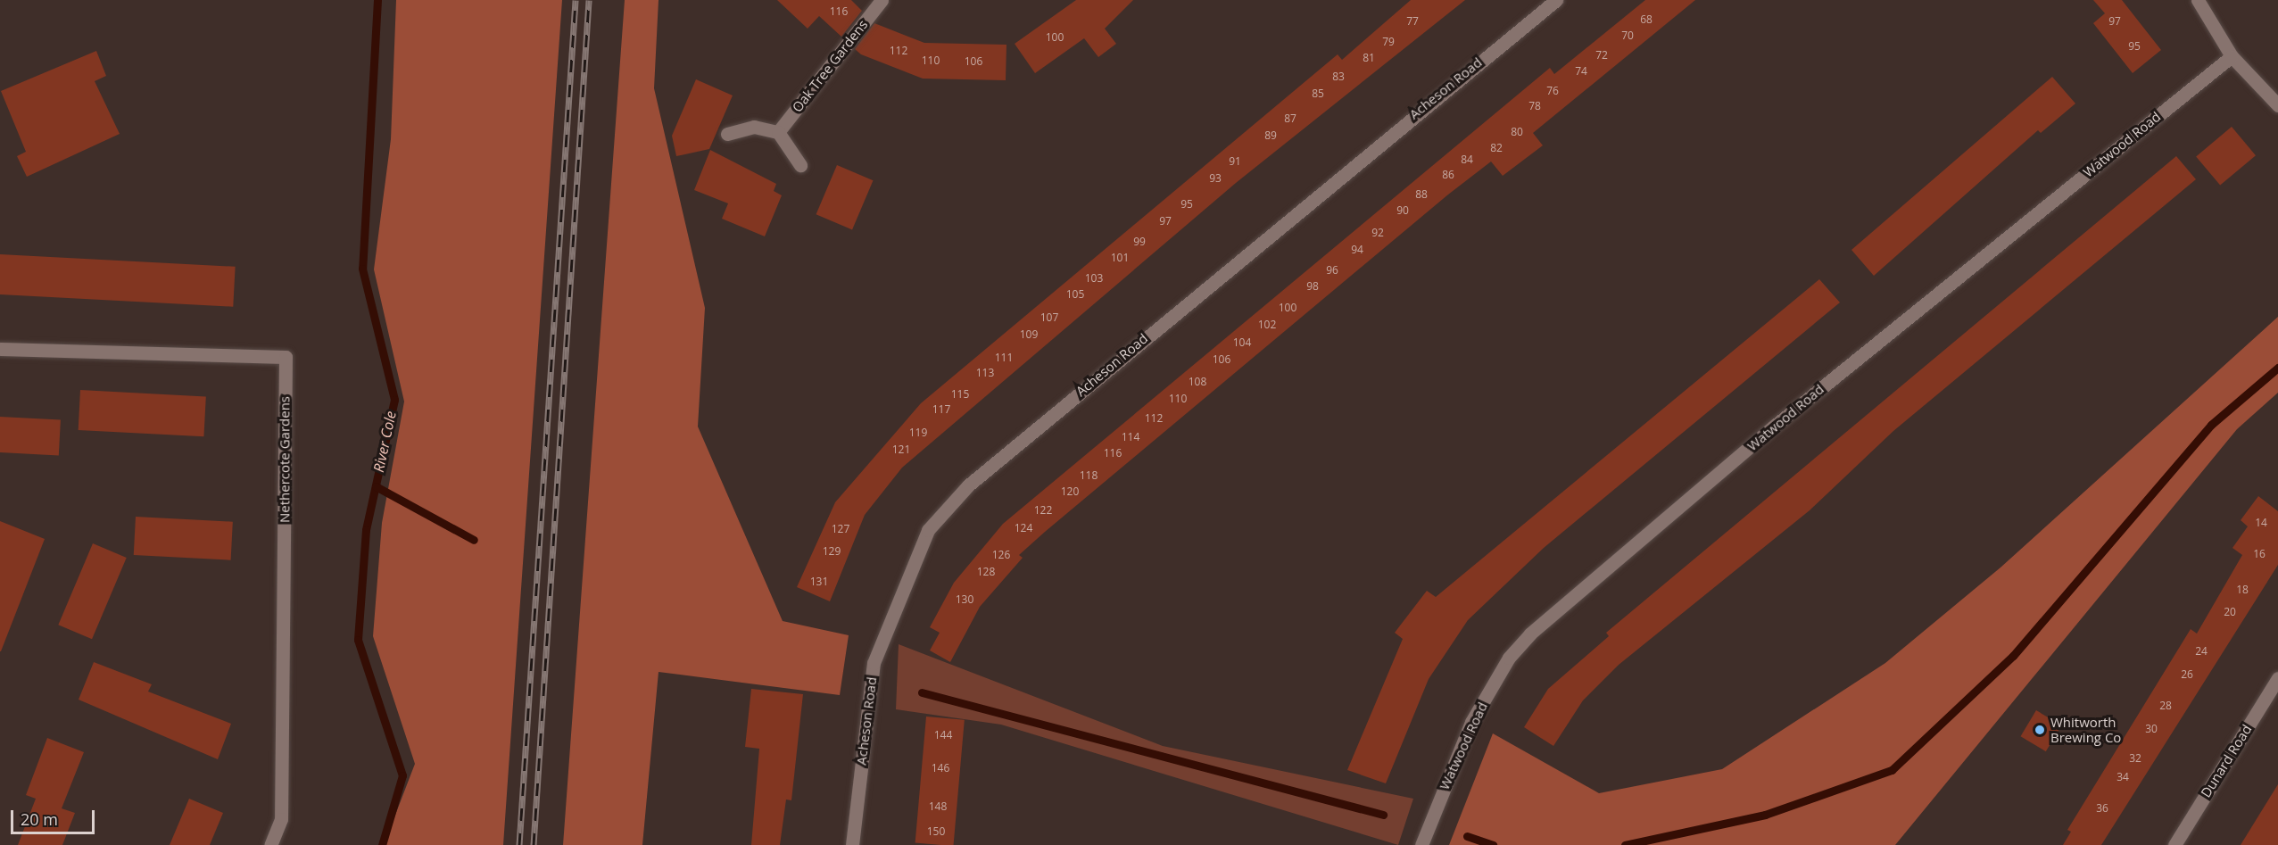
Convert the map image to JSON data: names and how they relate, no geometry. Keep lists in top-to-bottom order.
{
  "streets": {
    "street": [
      "Oak Tree Gardens",
      "Acheson Road",
      "Watwood Road",
      "Nethercote Gardens",
      "Dunard Road"
    ]
  },
  "water": ["River Cole"],
  "places": ["Whitworth Brewing Co"],
  "house_numbers": [
    "116",
    "68",
    "77",
    "97",
    "70",
    "100",
    "79",
    "95",
    "112",
    "72",
    "81",
    "110",
    "106",
    "74",
    "83",
    "76",
    "85",
    "78",
    "87",
    "80",
    "89",
    "82",
    "84",
    "91",
    "86",
    "93",
    "88",
    "95",
    "90",
    "97",
    "92",
    "99",
    "94",
    "101",
    "96",
    "103",
    "98",
    "105",
    "100",
    "107",
    "102",
    "109",
    "104",
    "111",
    "106",
    "113",
    "108",
    "115",
    "110",
    "117",
    "112",
    "119",
    "114",
    "121",
    "116",
    "118",
    "120",
    "122",
    "14",
    "124",
    "127",
    "129",
    "16",
    "126",
    "128",
    "131",
    "18",
    "130",
    "20",
    "24",
    "26",
    "28",
    "30",
    "144",
    "32",
    "146",
    "34",
    "148",
    "36",
    "150"
  ],
  "scale_bar": "20 m"
}
